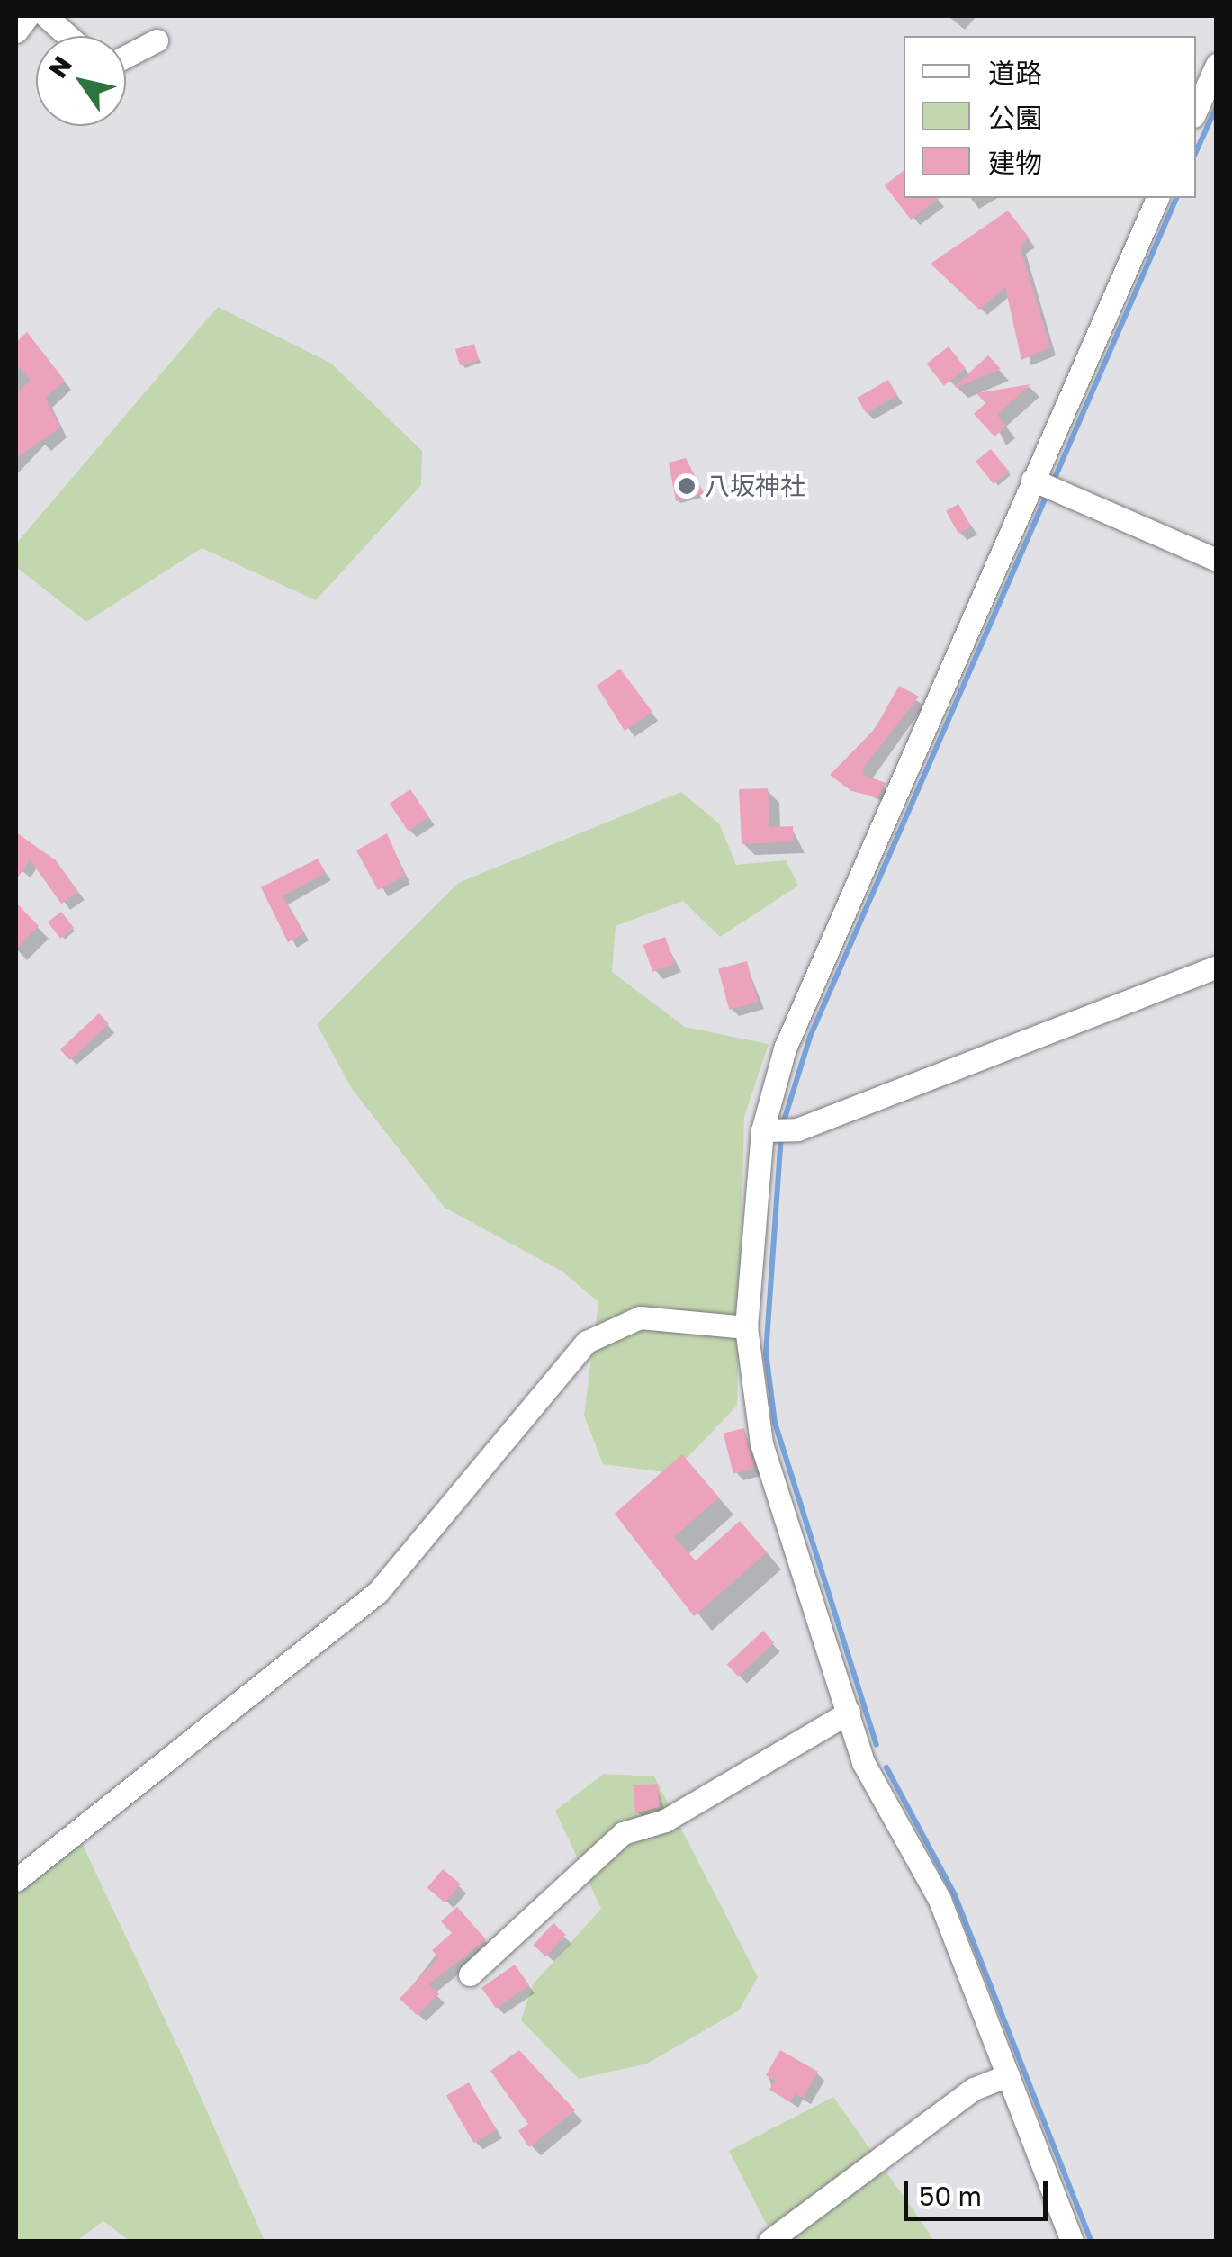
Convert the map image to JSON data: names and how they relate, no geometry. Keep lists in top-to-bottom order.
{
  "places": ["八坂神社"],
  "legend": ["道路", "公園", "建物"],
  "scale_bar": "50 m",
  "north": "top left"
}
